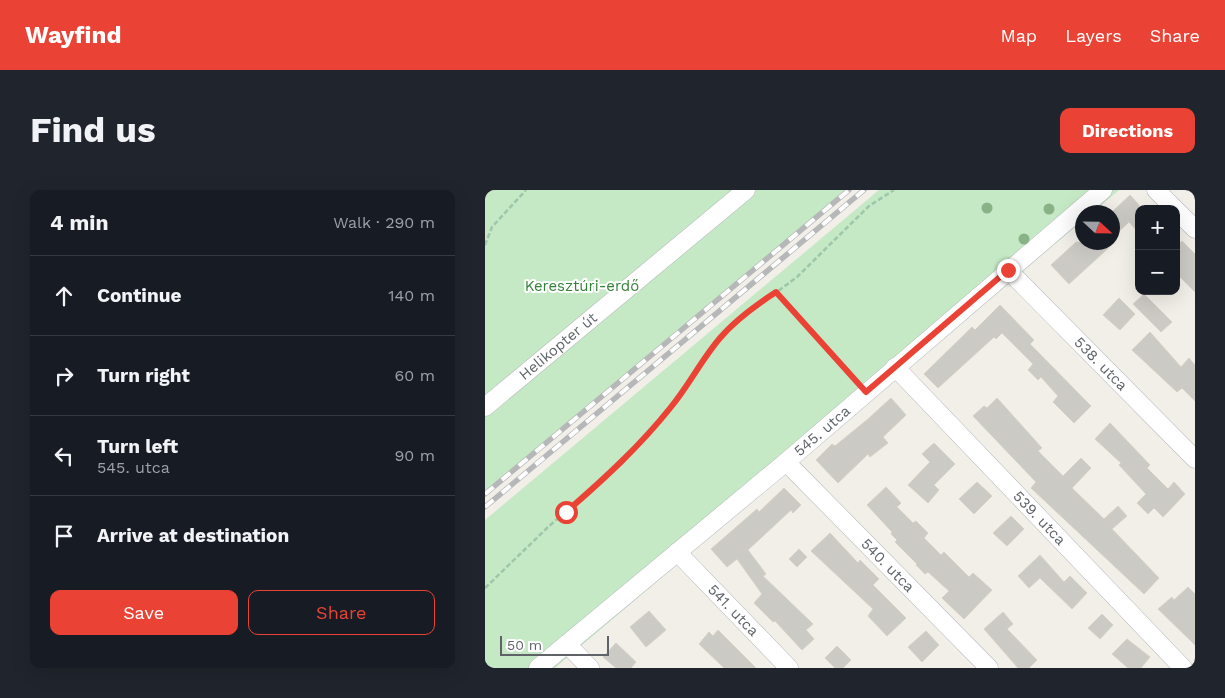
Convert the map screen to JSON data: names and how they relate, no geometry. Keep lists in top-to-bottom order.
{
  "streets": {
    "street": [
      "Helikopter út",
      "538. utca",
      "545. utca",
      "539. utca",
      "540. utca",
      "541. utca"
    ]
  },
  "crossings": [
    ["538. utca", "545. utca"],
    ["545. utca", "539. utca"],
    ["545. utca", "540. utca"],
    ["545. utca", "541. utca"]
  ],
  "parks": ["Keresztúri-erdő"],
  "scale_bar": "50 m",
  "north": "right",
  "page": {
    "header": "Wayfind",
    "nav": ["Map", "Layers", "Share"],
    "buttons": [
      "Directions",
      ["Save", "Share"]
    ],
    "title": "Find us",
    "heading": ["4 min", "Walk · 290 m"],
    "map_buttons": ["+", "−"],
    "list": [
      ["Continue", "140 m"],
      ["Turn right", "60 m"],
      ["Turn left", "545. utca", "90 m"],
      "Arrive at destination"
    ],
    "scale": "50 m"
  }
}
